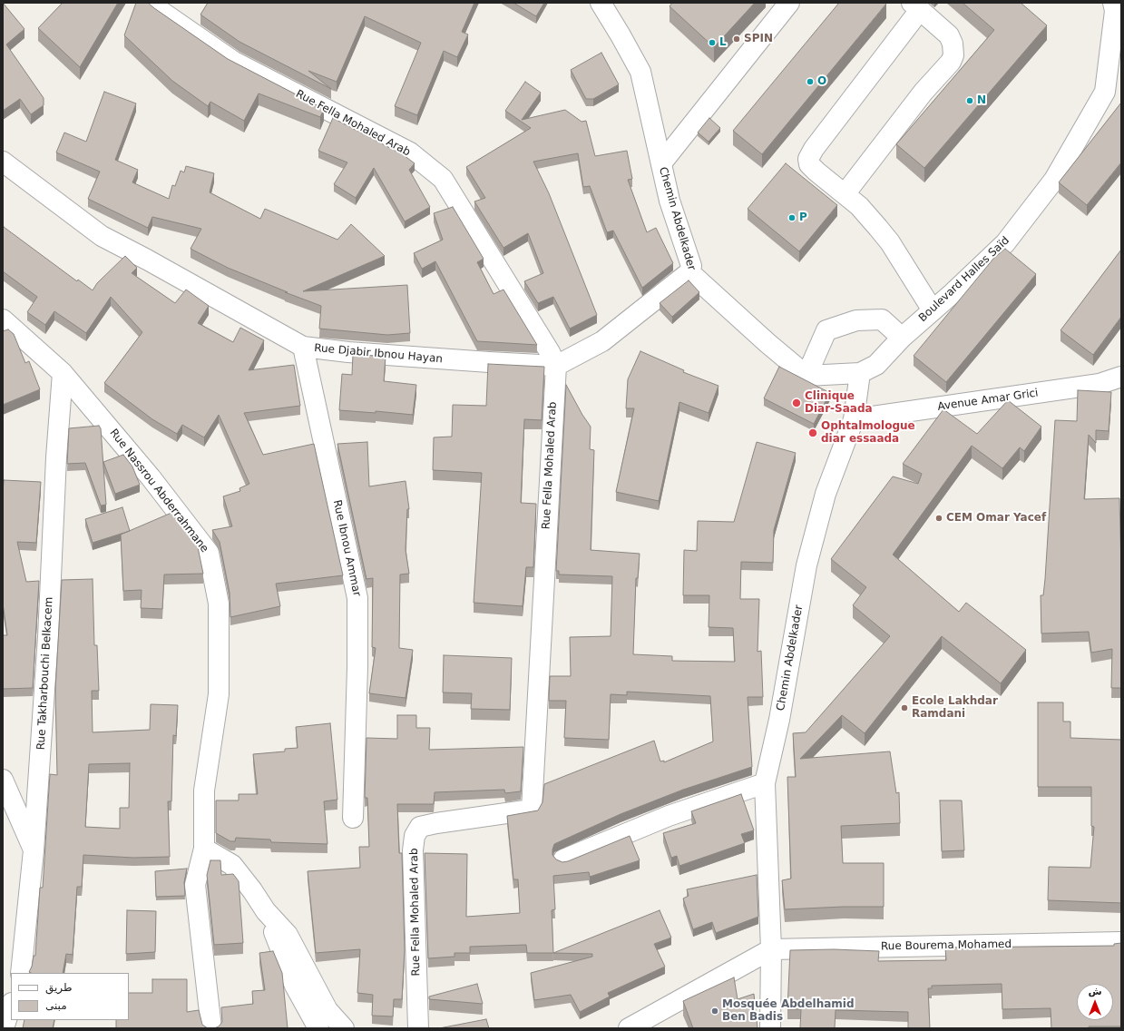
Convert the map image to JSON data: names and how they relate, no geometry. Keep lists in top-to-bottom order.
{
  "streets": {
    "street": [
      "Rue Fella Mohaled Arab",
      "Chemin Abdelkader",
      "Boulevard Halles Saïd",
      "Rue Djabir Ibnou Hayan",
      "Avenue Amar Grici",
      "Rue Nassrou Abderrahmane",
      "Rue Ibnou Ammar",
      "Rue Takharbouchi Belkacem",
      "Rue Bourema Mohamed"
    ]
  },
  "crossings": [
    ["Rue Fella Mohaled Arab", "Rue Djabir Ibnou Hayan"],
    ["Chemin Abdelkader", "Boulevard Halles Saïd"],
    ["Chemin Abdelkader", "Avenue Amar Grici"],
    ["Chemin Abdelkader", "Rue Bourema Mohamed"],
    ["Rue Djabir Ibnou Hayan", "Rue Ibnou Ammar"],
    ["Rue Nassrou Abderrahmane", "Rue Takharbouchi Belkacem"]
  ],
  "places": [
    "SPIN",
    "L",
    "O",
    "N",
    "P",
    "Clinique Diar-Saada",
    "Ophtalmologue diar essaada",
    "CEM Omar Yacef",
    "Ecole Lakhdar Ramdani",
    "Mosquée Abdelhamid Ben Badis"
  ],
  "legend": ["طريق", "مبنى"],
  "north": "top"
}
